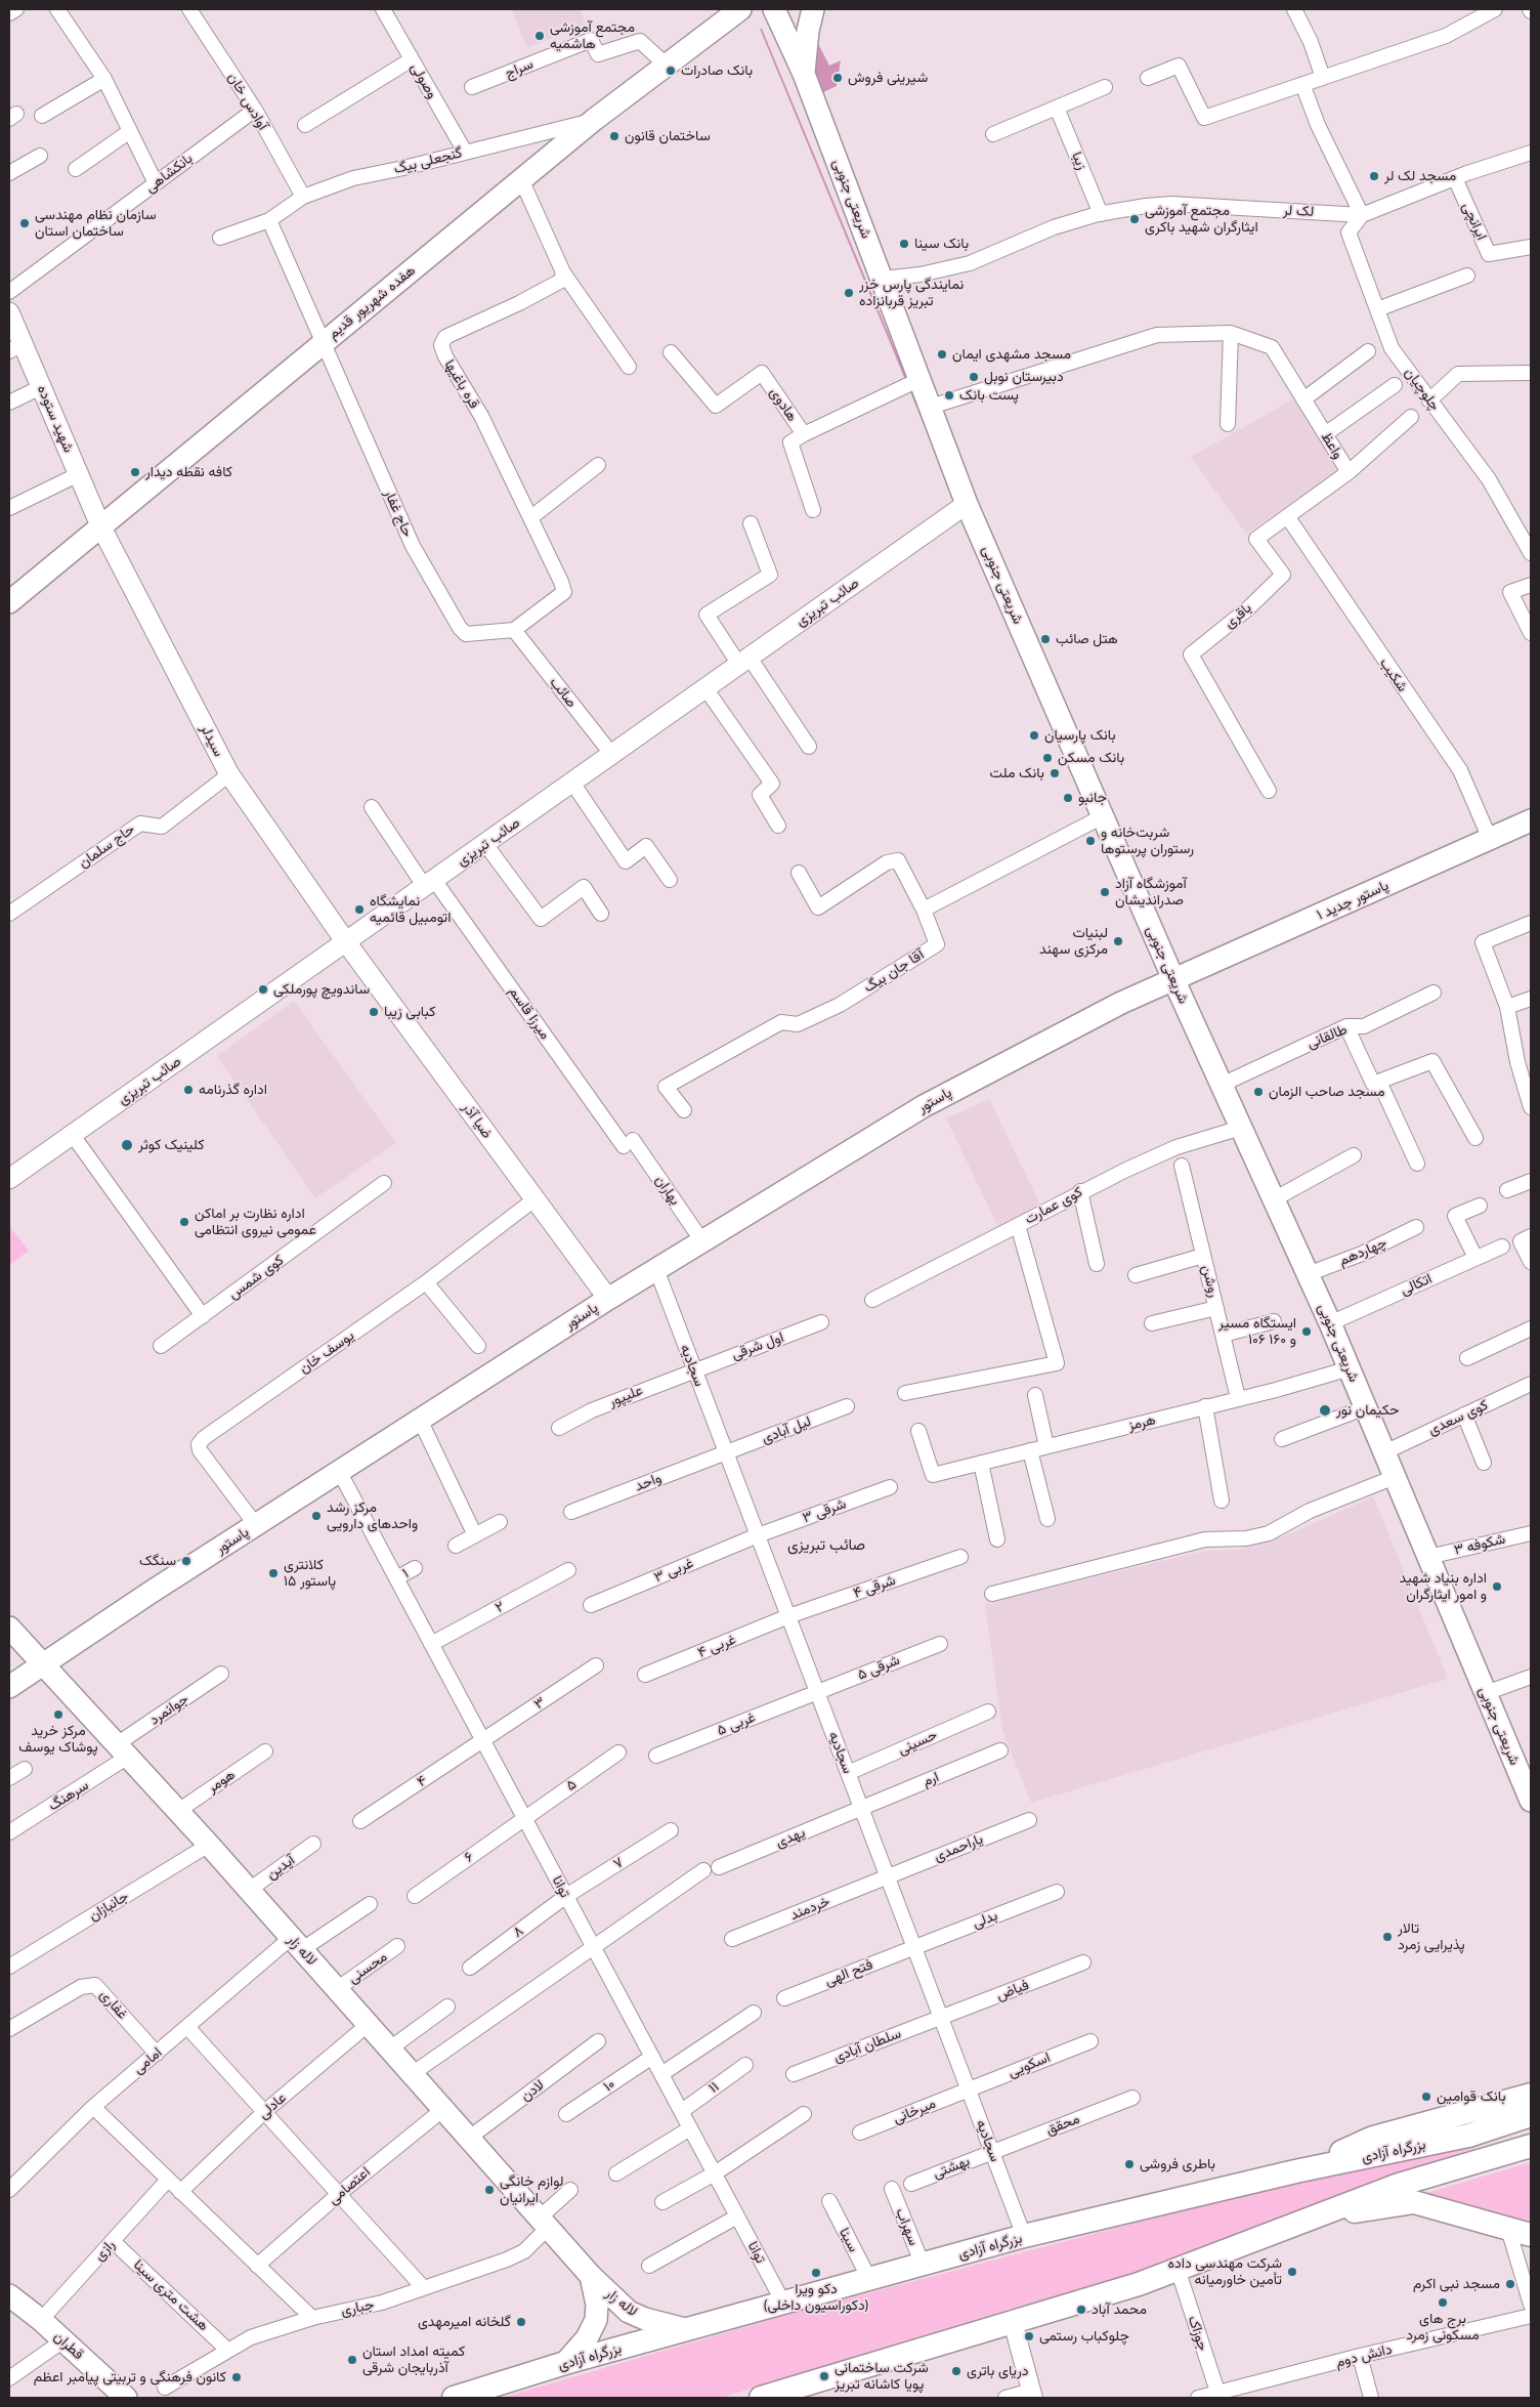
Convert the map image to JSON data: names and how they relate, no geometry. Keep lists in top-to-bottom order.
{
  "streets": {
    "highway": ["بزرگراه آزادی"],
    "main road": [
      "شریعتی جنوبی",
      "هفده شهریور قدیم",
      "شهید ستوده",
      "صائب تبریزی",
      "سیدلر",
      "پاستور جدید ۱",
      "پاستور",
      "ضیا آذر",
      "لاله زار",
      "قطران"
    ],
    "street": [
      "سراج",
      "وصولی",
      "آوادس خان",
      "گنجعلی بیگ",
      "زیبا",
      "بانکشاهی",
      "لک لر",
      "ایرانچی",
      "قره باغیها",
      "چلوچیان",
      "هادوی",
      "واعظ",
      "حاج غفار",
      "باقری",
      "شکیب",
      "صائب",
      "حاج سلمان",
      "آقا جان بیگ",
      "میرزا قاسم",
      "طالقانی",
      "بهاران",
      "کوی عمارت",
      "چهاردهم",
      "کوی شمس",
      "روشن",
      "اتکالی",
      "اول شرقی",
      "یوسف خان",
      "سجادیه",
      "علیپور",
      "کوی سعدی",
      "هرمز",
      "لیل آبادی",
      "واحد",
      "۳ شرقی",
      "شکوفه ۳",
      "۳ غربی",
      "۱",
      "۴ شرقی",
      "۲",
      "۴ غربی",
      "۵ شرقی",
      "۳",
      "جوانمرد",
      "۵ غربی",
      "حسینی",
      "ارم",
      "هومر",
      "۴",
      "۵",
      "سرهنگ",
      "یهدی",
      "یاراحمدی",
      "۶",
      "۷",
      "آیدین",
      "توانا",
      "جانبازان",
      "خردمند",
      "بدلی",
      "۸",
      "محسنی",
      "فتح الهی",
      "فیاض",
      "غفاری",
      "سلطان آبادی",
      "امامی",
      "اسکویی",
      "۱۰",
      "۱۱",
      "لادن",
      "عادلی",
      "میرخانی",
      "محقق",
      "بهشتی",
      "اعتصامی",
      "سهراب",
      "سینا",
      "رازی",
      "هشت متری سینا",
      "جباری",
      "جوزاک",
      "دانش دوم"
    ]
  },
  "crossings": [
    ["سراج", "هفده شهریور قدیم"],
    ["وصولی", "گنجعلی بیگ"],
    ["آوادس خان", "گنجعلی بیگ"],
    ["آوادس خان", "بانکشاهی"],
    ["گنجعلی بیگ", "هفده شهریور قدیم"],
    ["زیبا", "لک لر"],
    ["شریعتی جنوبی", "لک لر"],
    ["شریعتی جنوبی", "هادوی"],
    ["شریعتی جنوبی", "واعظ"],
    ["شریعتی جنوبی", "صائب تبریزی"],
    ["شریعتی جنوبی", "پاستور جدید ۱"],
    ["شریعتی جنوبی", "طالقانی"],
    ["شریعتی جنوبی", "پاستور"],
    ["شریعتی جنوبی", "کوی عمارت"],
    ["شریعتی جنوبی", "چهاردهم"],
    ["شریعتی جنوبی", "اتکالی"],
    ["شریعتی جنوبی", "کوی سعدی"],
    ["شریعتی جنوبی", "هرمز"],
    ["شریعتی جنوبی", "شکوفه ۳"],
    ["لک لر", "ایرانچی"],
    ["لک لر", "چلوچیان"],
    ["هفده شهریور قدیم", "شهید ستوده"],
    ["هفده شهریور قدیم", "حاج غفار"],
    ["هفده شهریور قدیم", "سیدلر"],
    ["قره باغیها", "حاج غفار"],
    ["قره باغیها", "صائب"],
    ["شهید ستوده", "سیدلر"],
    ["واعظ", "باقری"],
    ["واعظ", "شکیب"],
    ["حاج غفار", "صائب"],
    ["صائب تبریزی", "صائب"],
    ["صائب تبریزی", "سیدلر"],
    ["صائب تبریزی", "میرزا قاسم"],
    ["صائب تبریزی", "ضیا آذر"],
    ["شکیب", "پاستور جدید ۱"],
    ["سیدلر", "حاج سلمان"],
    ["سیدلر", "ضیا آذر"],
    ["پاستور جدید ۱", "پاستور"],
    ["میرزا قاسم", "بهاران"],
    ["پاستور", "ضیا آذر"],
    ["پاستور", "بهاران"],
    ["پاستور", "یوسف خان"],
    ["پاستور", "سجادیه"],
    ["پاستور", "توانا"],
    ["پاستور", "لاله زار"],
    ["ضیا آذر", "یوسف خان"],
    ["روشن", "هرمز"],
    ["اول شرقی", "سجادیه"],
    ["اول شرقی", "علیپور"],
    ["سجادیه", "علیپور"],
    ["سجادیه", "لیل آبادی"],
    ["سجادیه", "واحد"],
    ["سجادیه", "۳ شرقی"],
    ["سجادیه", "۳ غربی"],
    ["سجادیه", "۴ شرقی"],
    ["سجادیه", "۴ غربی"],
    ["سجادیه", "۵ شرقی"],
    ["سجادیه", "۵ غربی"],
    ["سجادیه", "حسینی"],
    ["سجادیه", "ارم"],
    ["سجادیه", "یهدی"],
    ["سجادیه", "یاراحمدی"],
    ["سجادیه", "خردمند"],
    ["سجادیه", "بدلی"],
    ["سجادیه", "فتح الهی"],
    ["سجادیه", "فیاض"],
    ["سجادیه", "سلطان آبادی"],
    ["سجادیه", "اسکویی"],
    ["سجادیه", "میرخانی"],
    ["سجادیه", "محقق"],
    ["سجادیه", "بزرگراه آزادی"],
    ["سجادیه", "بهشتی"],
    ["لیل آبادی", "واحد"],
    ["۳ شرقی", "۳ غربی"],
    ["۱", "توانا"],
    ["۴ شرقی", "۴ غربی"],
    ["۲", "توانا"],
    ["۵ شرقی", "۵ غربی"],
    ["۳", "۴"],
    ["۳", "توانا"],
    ["جوانمرد", "سرهنگ"],
    ["جوانمرد", "لاله زار"],
    ["ارم", "یهدی"],
    ["هومر", "لاله زار"],
    ["۴", "توانا"],
    ["۵", "۶"],
    ["۵", "توانا"],
    ["سرهنگ", "لاله زار"],
    ["یاراحمدی", "خردمند"],
    ["۶", "توانا"],
    ["۷", "توانا"],
    ["۷", "۸"],
    ["آیدین", "لاله زار"],
    ["توانا", "۸"],
    ["توانا", "۱۰"],
    ["توانا", "۱۱"],
    ["توانا", "بزرگراه آزادی"],
    ["جانبازان", "لاله زار"],
    ["بدلی", "فتح الهی"],
    ["لاله زار", "محسنی"],
    ["لاله زار", "امامی"],
    ["لاله زار", "لادن"],
    ["لاله زار", "عادلی"],
    ["لاله زار", "بزرگراه آزادی"],
    ["لاله زار", "اعتصامی"],
    ["لاله زار", "جباری"],
    ["فیاض", "سلطان آبادی"],
    ["غفاری", "امامی"],
    ["اسکویی", "میرخانی"],
    ["محقق", "بهشتی"],
    ["بزرگراه آزادی", "سهراب"],
    ["بزرگراه آزادی", "سینا"],
    ["رازی", "هشت متری سینا"],
    ["رازی", "قطران"],
    ["هشت متری سینا", "جباری"],
    ["جوزاک", "دانش دوم"]
  ],
  "districts": ["صائب تبریزی"],
  "places": [
    "مجتمع آموزشی هاشمیه",
    "بانک صادرات",
    "شیرینی فروش",
    "ساختمان قانون",
    "مسجد لک لر",
    "مجتمع آموزشی ایثارگران شهید باکری",
    "سازمان نظام مهندسی ساختمان استان",
    "بانک سینا",
    "نمایندگی پارس خزر تبریز قربانزاده",
    "مسجد مشهدی ایمان",
    "دبیرستان نوبل",
    "پست بانک",
    "کافه نقطه دیدار",
    "هتل صائب",
    "بانک پارسیان",
    "بانک مسکن",
    "بانک ملت",
    "جانبو",
    "شربت‌خانه و رستوران پرستوها",
    "آموزشگاه آزاد صدراندیشان",
    "نمایشگاه اتومبیل قائمیه",
    "لبنیات مرکزی سهند",
    "ساندویچ پورملکی",
    "کبابی زیبا",
    "اداره گذرنامه",
    "مسجد صاحب الزمان",
    "کلینیک کوثر",
    "اداره نظارت بر اماکن عمومی نیروی انتظامی",
    "ایستگاه مسیر ۱۰۶ و ۱۶۰",
    "حکیمان نور",
    "مرکز رشد واحدهای دارویی",
    "سنگک",
    "کلانتری ۱۵ پاستور",
    "اداره بنیاد شهید و امور ایثارگران",
    "مرکز خرید پوشاک یوسف",
    "تالار پذیرایی زمرد",
    "بانک قوامین",
    "باطری فروشی",
    "لوازم خانگی ایرانیان",
    "شرکت مهندسى داده تأمین خاورمیانه",
    "دکو ویرا (دکوراسیون داخلی)",
    "مسجد نبی اکرم",
    "برج های مسکونی زمرد",
    "محمد آباد",
    "گلخانه امیرمهدی",
    "چلوکباب رستمی",
    "کمیته امداد استان آذربایجان شرقی",
    "دریای باتری",
    "شرکت ساختمانی پویا کاشانه تبریز",
    "کانون فرهنگی و تربیتی پیامبر اعظم"
  ]
}
